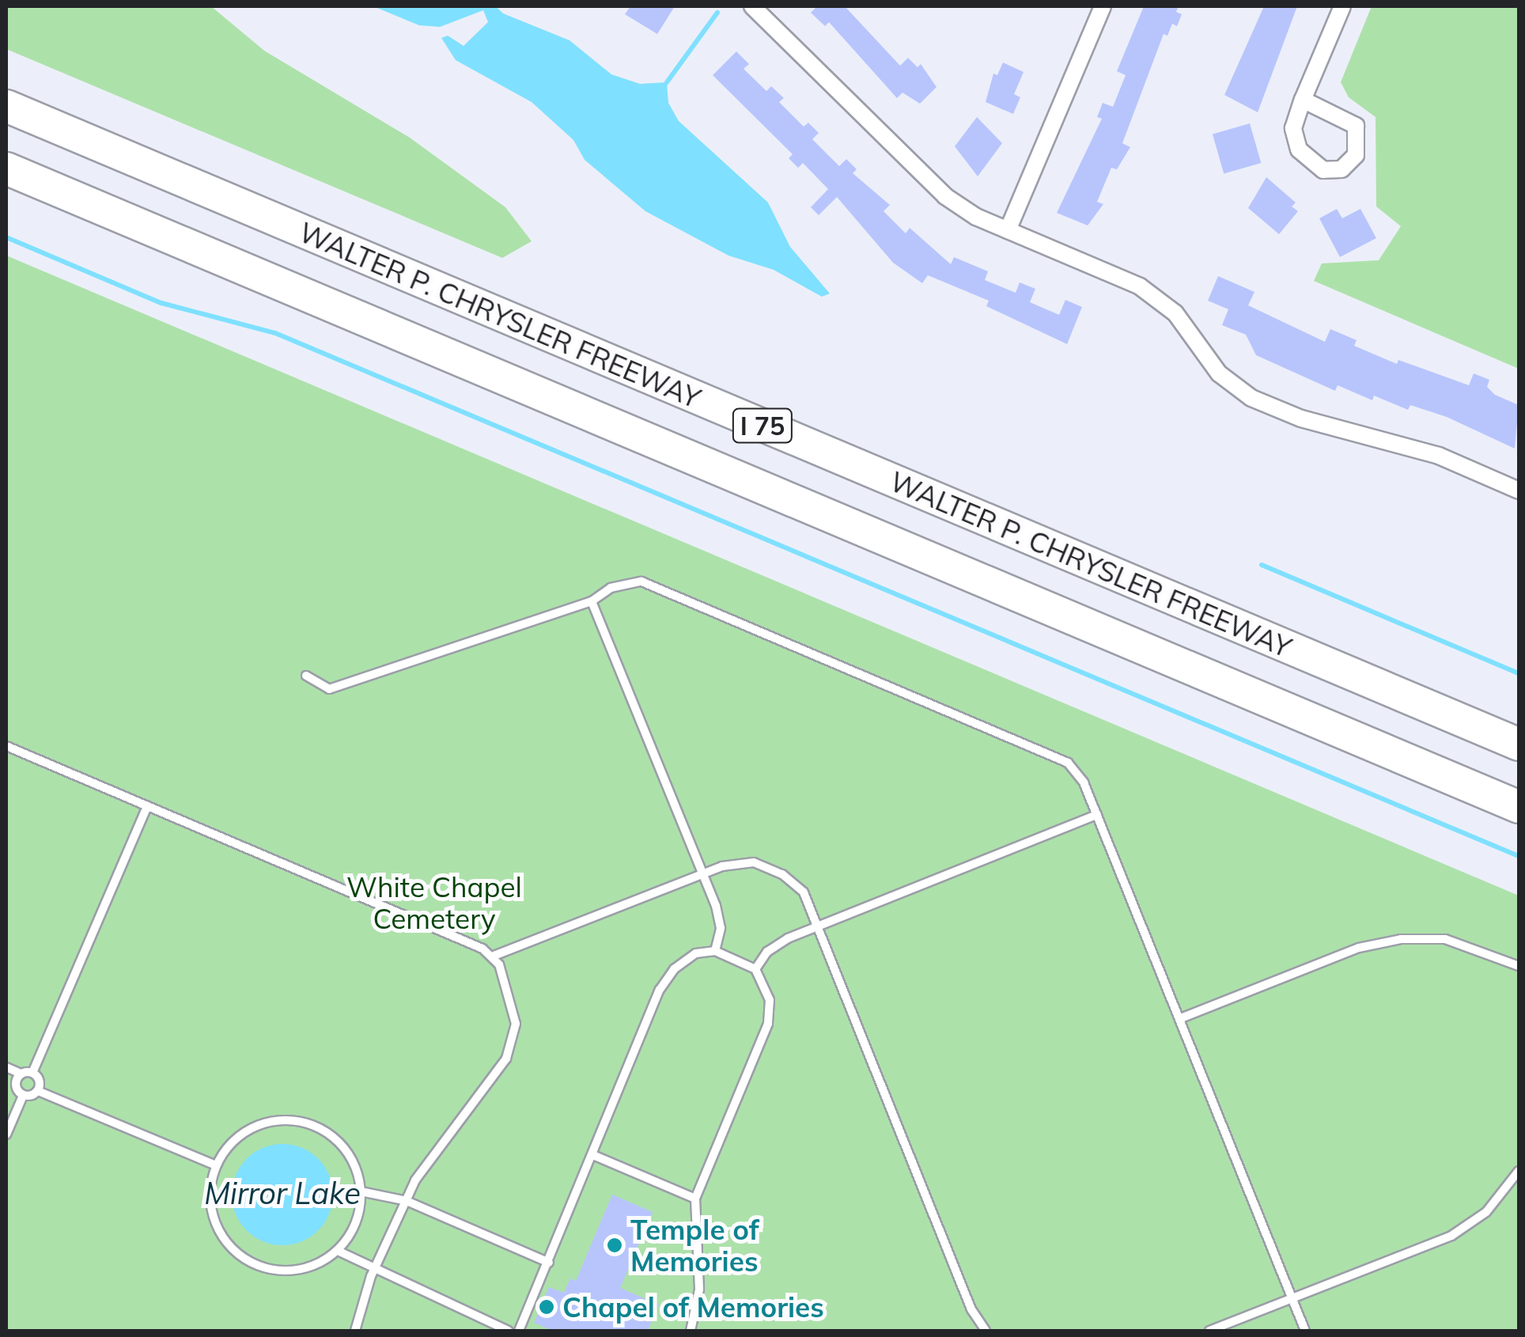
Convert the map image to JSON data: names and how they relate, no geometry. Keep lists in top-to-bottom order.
{
  "streets": {
    "highway": ["WALTER P. CHRYSLER FREEWAY", "I 75"]
  },
  "water": ["Mirror Lake"],
  "parks": ["White Chapel Cemetery"],
  "places": ["Temple of Memories", "Chapel of Memories"]
}
